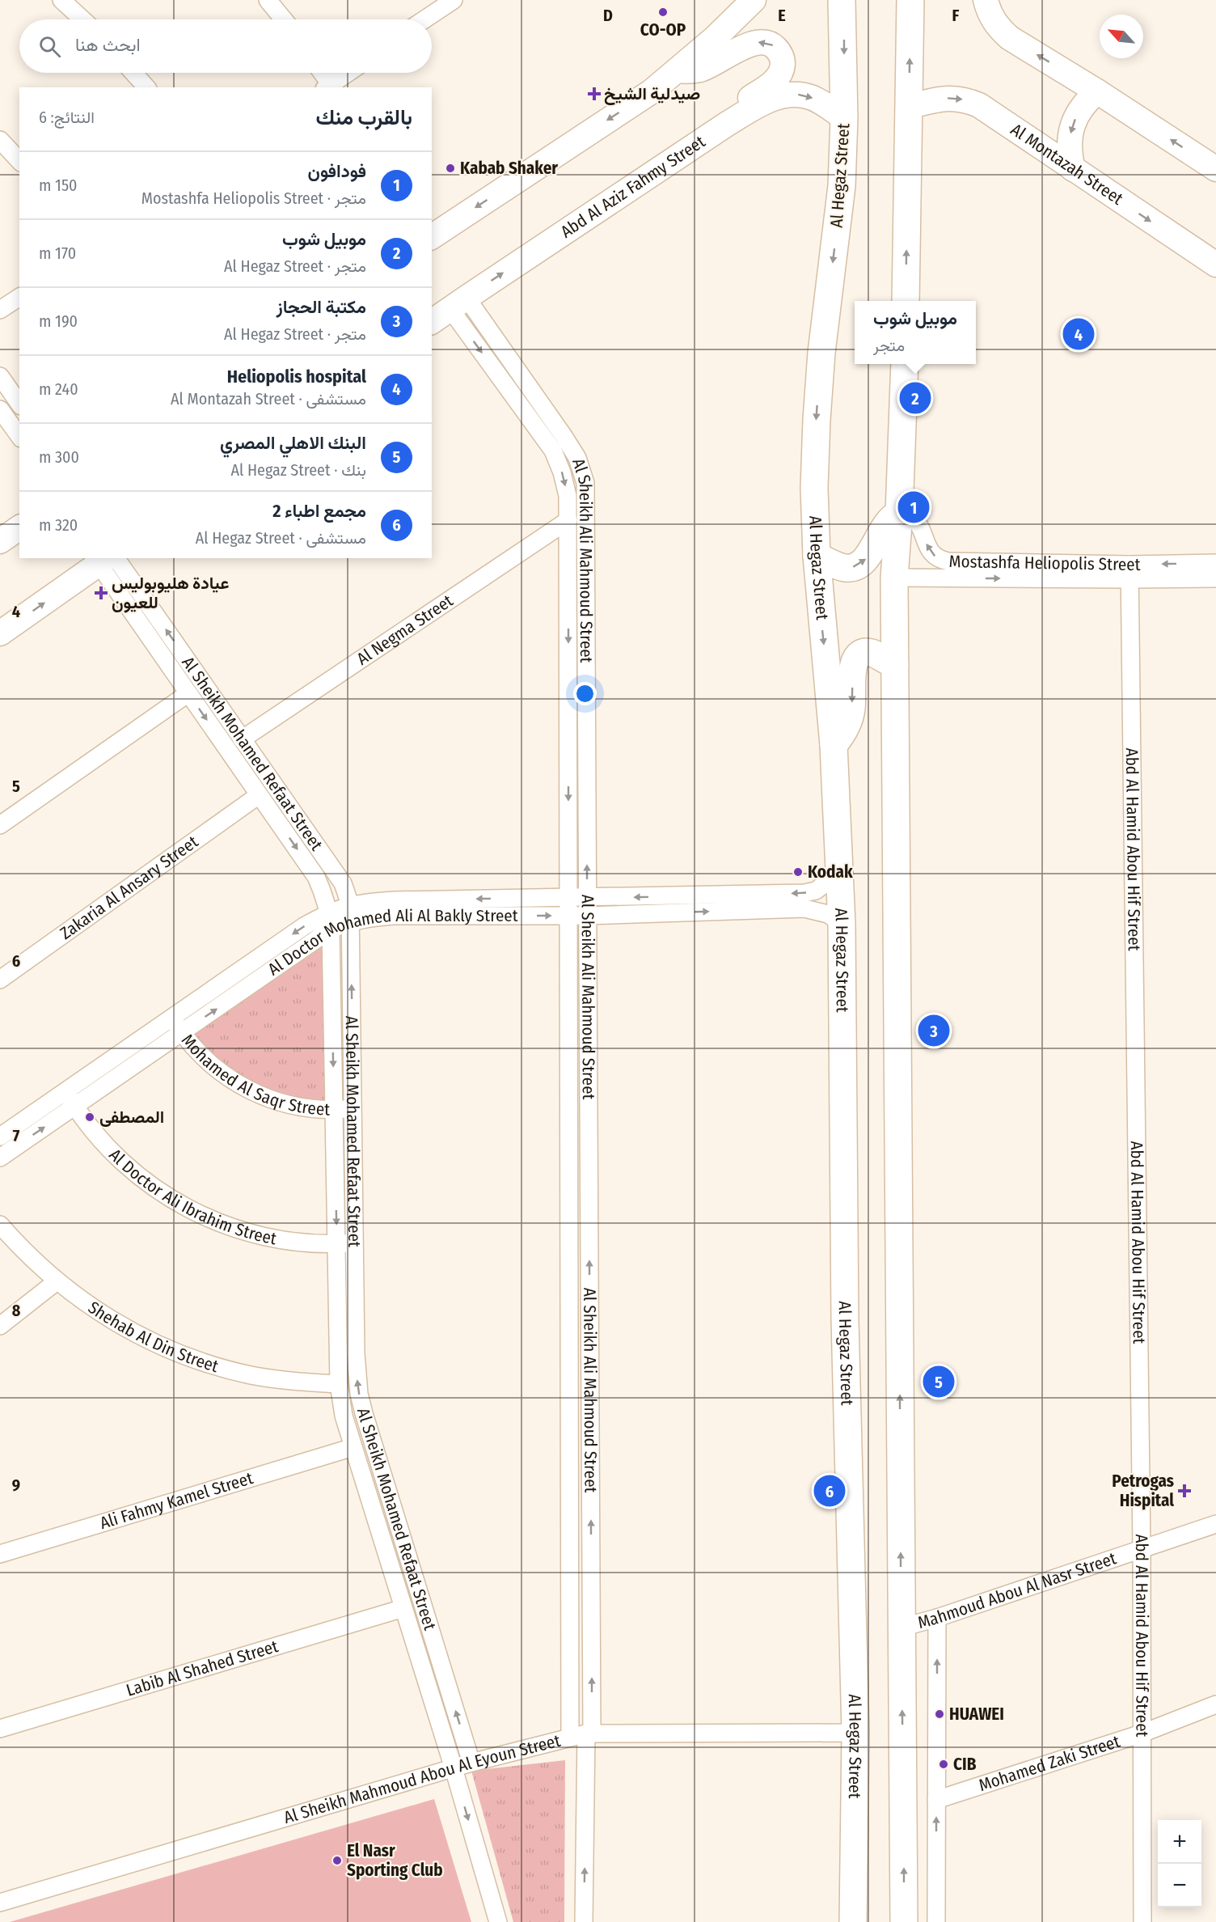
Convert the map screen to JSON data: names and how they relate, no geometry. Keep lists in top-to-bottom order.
{
  "streets": {
    "main road": ["Al Montazah Street", "Al Hegaz Street", "Abd Al Aziz Fahmy Street"],
    "street": [
      "Al Sheikh Ali Mahmoud Street",
      "Mostashfa Heliopolis Street",
      "Al Negma Street",
      "Al Sheikh Mohamed Refaat Street",
      "Abd Al Hamid Abou Hif Street",
      "Zakaria Al Ansary Street",
      "Al Doctor Mohamed Ali Al Bakly Street",
      "Mohamed Al Saqr Street",
      "Al Doctor Ali Ibrahim Street",
      "Shehab Al Din Street",
      "Ali Fahmy Kamel Street",
      "Mahmoud Abou Al Nasr Street",
      "Labib Al Shahed Street",
      "Mohamed Zaki Street",
      "Al Sheikh Mahmoud Abou Al Eyoun Street"
    ]
  },
  "crossings": [
    ["Al Hegaz Street", "Abd Al Aziz Fahmy Street"],
    ["Al Hegaz Street", "Al Doctor Mohamed Ali Al Bakly Street"],
    ["Al Hegaz Street", "Al Sheikh Mahmoud Abou Al Eyoun Street"],
    ["Abd Al Aziz Fahmy Street", "Al Sheikh Ali Mahmoud Street"],
    ["Al Sheikh Ali Mahmoud Street", "Al Negma Street"],
    ["Al Sheikh Ali Mahmoud Street", "Al Doctor Mohamed Ali Al Bakly Street"],
    ["Al Sheikh Ali Mahmoud Street", "Al Sheikh Mahmoud Abou Al Eyoun Street"],
    ["Mostashfa Heliopolis Street", "Abd Al Hamid Abou Hif Street"],
    ["Al Negma Street", "Al Sheikh Mohamed Refaat Street"],
    ["Al Sheikh Mohamed Refaat Street", "Zakaria Al Ansary Street"],
    ["Al Sheikh Mohamed Refaat Street", "Al Doctor Mohamed Ali Al Bakly Street"],
    ["Al Sheikh Mohamed Refaat Street", "Mohamed Al Saqr Street"],
    ["Al Sheikh Mohamed Refaat Street", "Al Doctor Ali Ibrahim Street"],
    ["Al Sheikh Mohamed Refaat Street", "Shehab Al Din Street"],
    ["Al Sheikh Mohamed Refaat Street", "Ali Fahmy Kamel Street"],
    ["Al Sheikh Mohamed Refaat Street", "Labib Al Shahed Street"],
    ["Al Sheikh Mohamed Refaat Street", "Al Sheikh Mahmoud Abou Al Eyoun Street"],
    ["Abd Al Hamid Abou Hif Street", "Mahmoud Abou Al Nasr Street"],
    ["Abd Al Hamid Abou Hif Street", "Mohamed Zaki Street"],
    ["Al Doctor Mohamed Ali Al Bakly Street", "Mohamed Al Saqr Street"],
    ["Al Doctor Mohamed Ali Al Bakly Street", "Al Doctor Ali Ibrahim Street"]
  ],
  "places": {
    "other": [
      "CO-OP",
      "Kabab Shaker",
      "Kodak",
      "المصطفى",
      "HUAWEI",
      "CIB",
      "El Nasr Sporting Club"
    ],
    "health": ["صيدلية الشيخ", "عيادة هليوبوليس للعيون", "Petrogas Hispital"]
  },
  "north": "top left",
  "page": {
    "search": "ابحث هنا",
    "heading": ["بالقرب منك", "النتائج: 6"],
    "list": [
      {
        "mark": "1",
        "name": "فودافون",
        "note": "متجر · Mostashfa Heliopolis Street",
        "value": "150 m"
      },
      {
        "mark": "2",
        "name": "موبيل شوب",
        "note": "متجر · Al Hegaz Street",
        "value": "170 m"
      },
      {
        "mark": "3",
        "name": "مكتبة الحجاز",
        "note": "متجر · Al Hegaz Street",
        "value": "190 m"
      },
      {
        "mark": "4",
        "name": "Heliopolis hospital",
        "note": "مستشفى · Al Montazah Street",
        "value": "240 m"
      },
      {
        "mark": "5",
        "name": "البنك الاهلي المصري",
        "note": "بنك · Al Hegaz Street",
        "value": "300 m"
      },
      {
        "mark": "6",
        "name": "مجمع اطباء 2",
        "note": "مستشفى · Al Hegaz Street",
        "value": "320 m"
      }
    ],
    "popup": ["موبيل شوب", "متجر"],
    "pins": [
      "4",
      "2",
      "1",
      "3",
      "5",
      "6"
    ],
    "map_buttons": ["+", "−"]
  },
  "grid": {
    "columns": ["D", "E", "F"],
    "rows": [
      "4",
      "5",
      "6",
      "7",
      "8",
      "9"
    ]
  }
}
